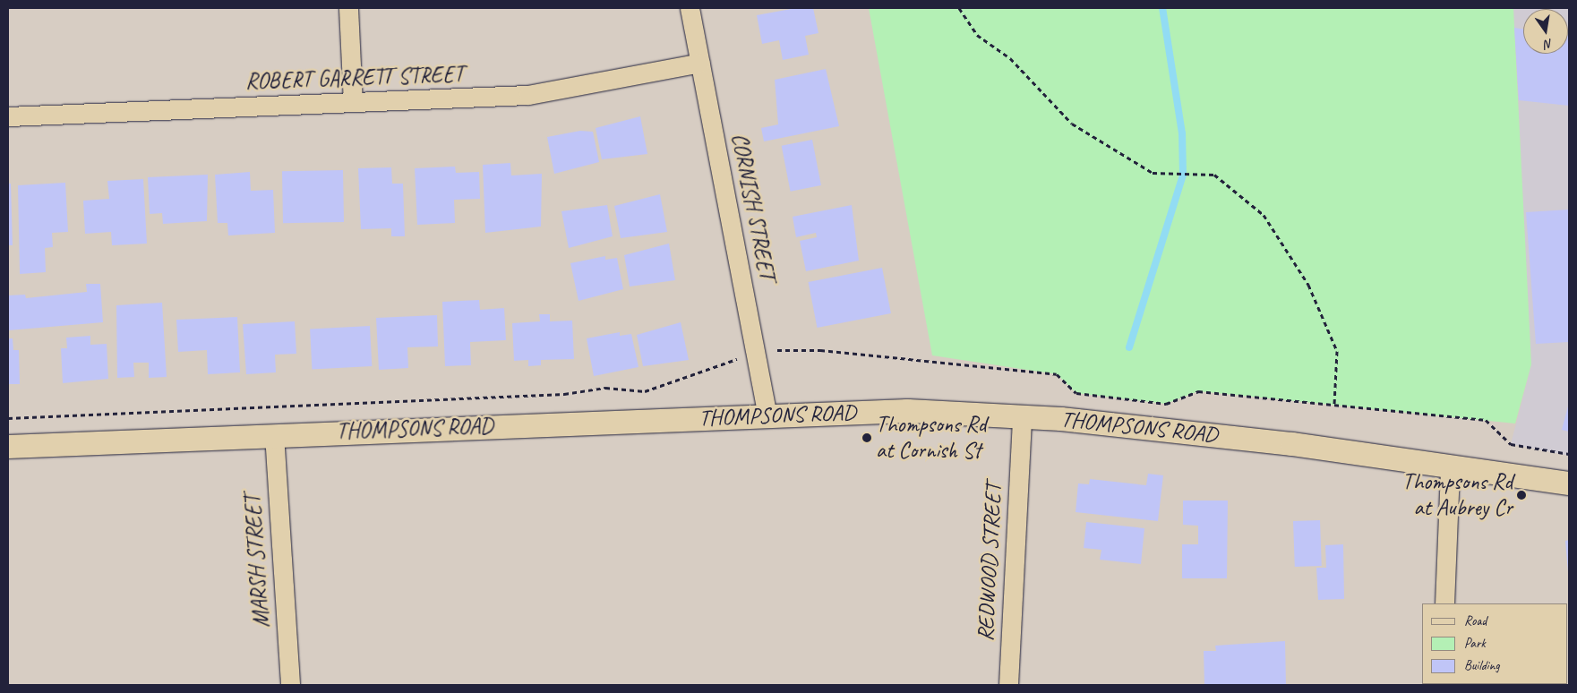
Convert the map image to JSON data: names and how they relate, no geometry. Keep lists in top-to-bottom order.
{
  "streets": {
    "street": [
      "ROBERT GARRETT STREET",
      "CORNISH STREET",
      "THOMPSONS ROAD",
      "MARSH STREET",
      "REDWOOD STREET"
    ]
  },
  "crossings": [
    ["ROBERT GARRETT STREET", "CORNISH STREET"],
    ["CORNISH STREET", "THOMPSONS ROAD"],
    ["THOMPSONS ROAD", "MARSH STREET"],
    ["THOMPSONS ROAD", "REDWOOD STREET"]
  ],
  "places": ["Thompsons Rd at Cornish St", "Thompsons Rd at Aubrey Cr"],
  "legend": ["Road", "Park", "Building"],
  "north": "bottom"
}
